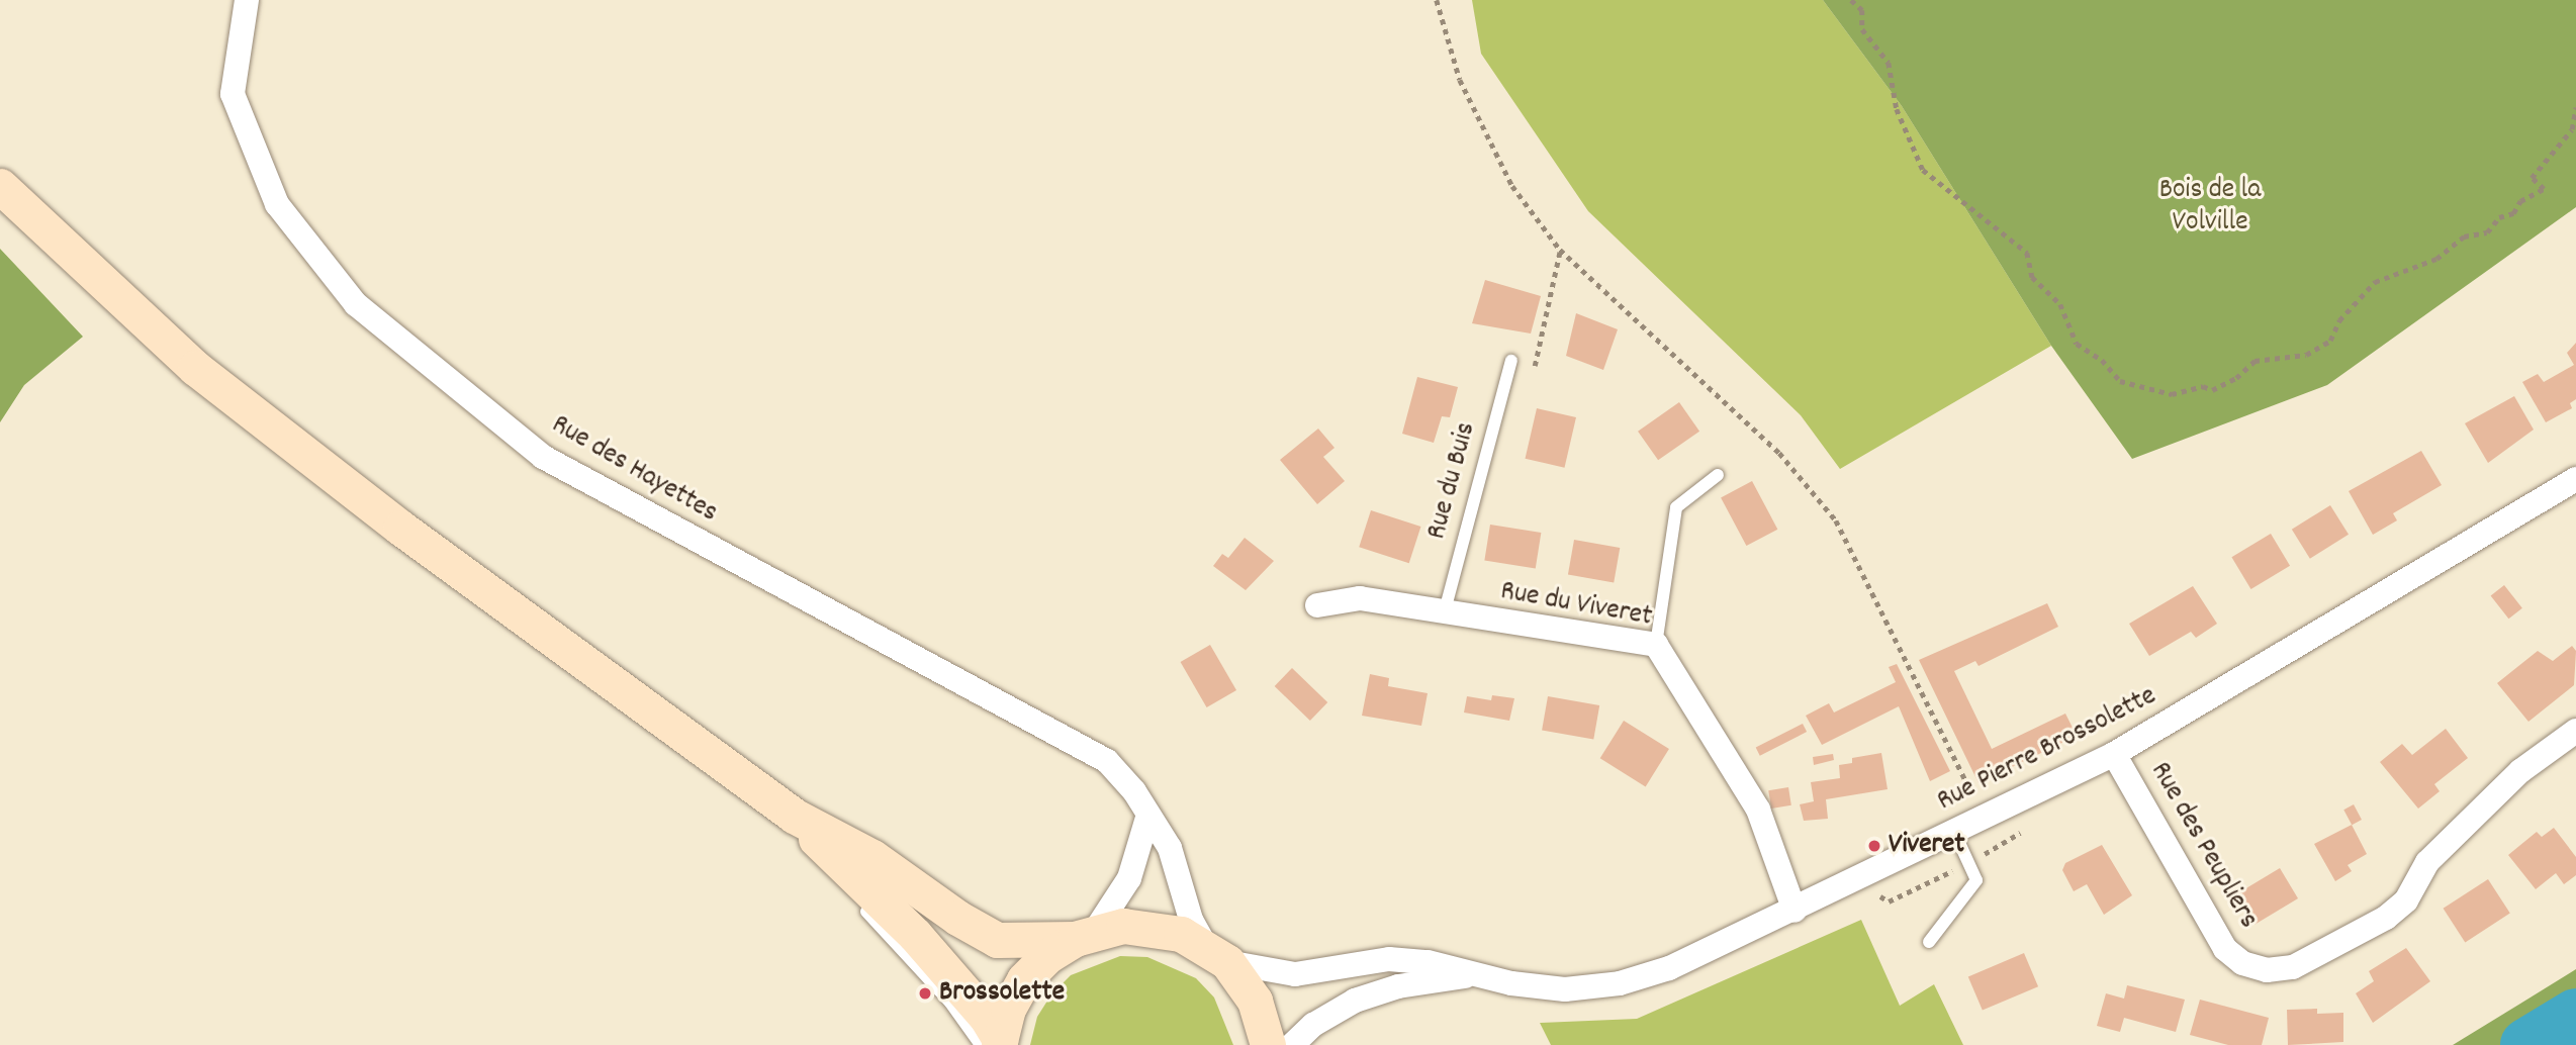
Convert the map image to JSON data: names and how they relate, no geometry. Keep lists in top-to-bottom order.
{
  "streets": {
    "street": [
      "Rue des Hayettes",
      "Rue du Viveret",
      "Rue Pierre Brossolette",
      "Rue des Peupliers"
    ],
    "lane": ["Rue du Buis"]
  },
  "crossings": [
    ["Rue des Hayettes", "Rue Pierre Brossolette"],
    ["Rue du Buis", "Rue du Viveret"],
    ["Rue du Viveret", "Rue Pierre Brossolette"],
    ["Rue Pierre Brossolette", "Rue des Peupliers"]
  ],
  "parks": ["Bois de la Volville"],
  "places": ["Viveret", "Brossolette"]
}
